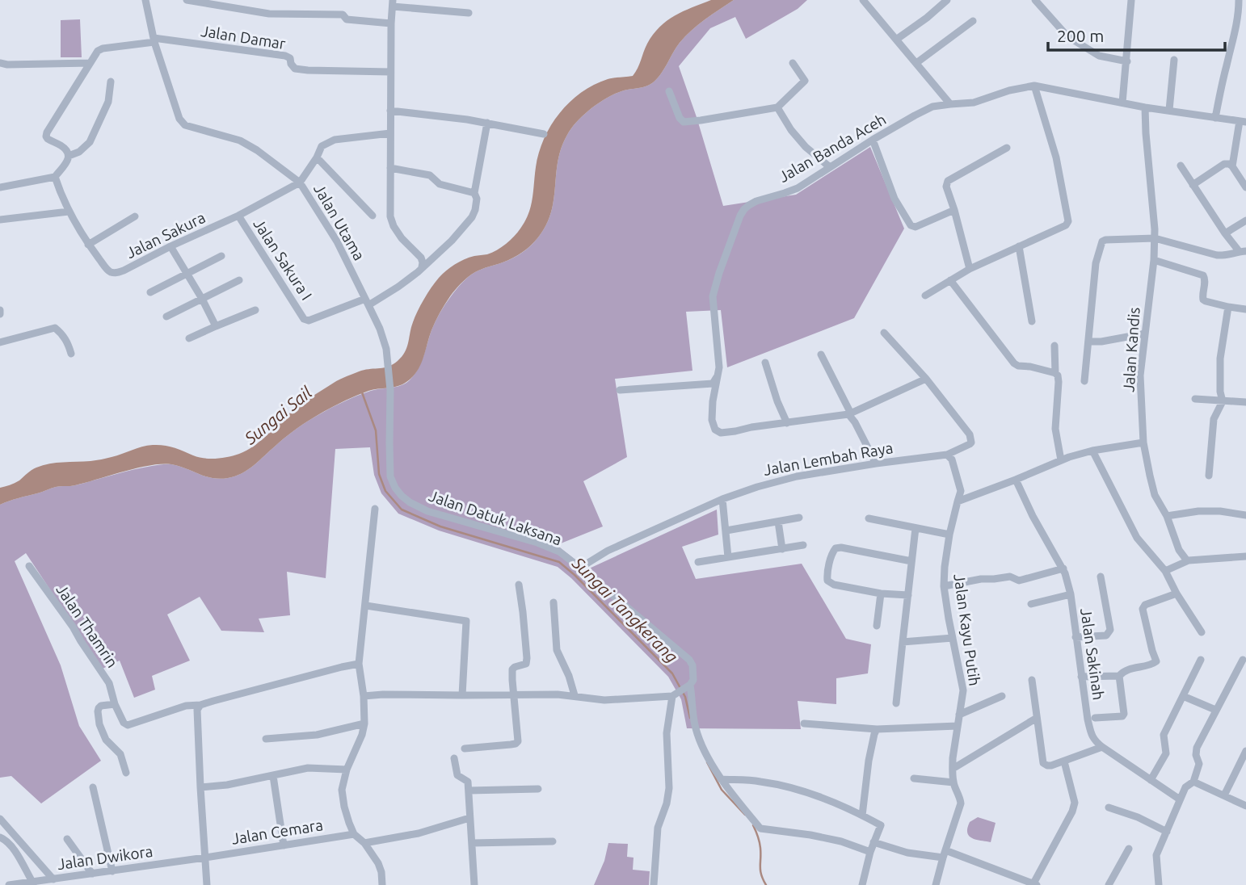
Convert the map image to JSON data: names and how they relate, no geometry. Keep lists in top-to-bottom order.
{
  "streets": {
    "street": [
      "Jalan Damar",
      "Jalan Banda Aceh",
      "Jalan Utama",
      "Jalan Sakura",
      "Jalan Sakura I",
      "Jalan Kandis",
      "Jalan Lembah Raya",
      "Jalan Datuk Laksana",
      "Jalan Thamrin",
      "Jalan Kayu Putih",
      "Jalan Sakinah",
      "Jalan Cemara",
      "Jalan Dwikora"
    ]
  },
  "crossings": [
    ["Jalan Damar", "Jalan Utama"],
    ["Jalan Banda Aceh", "Jalan Kandis"],
    ["Jalan Utama", "Jalan Sakura"],
    ["Jalan Utama", "Jalan Sakura I"],
    ["Jalan Utama", "Jalan Datuk Laksana"],
    ["Jalan Sakura", "Jalan Sakura I"],
    ["Jalan Lembah Raya", "Jalan Datuk Laksana"],
    ["Jalan Cemara", "Jalan Dwikora"]
  ],
  "water": ["Sungai Sail", "Sungai Tangkerang"],
  "scale_bar": "200 m"
}
